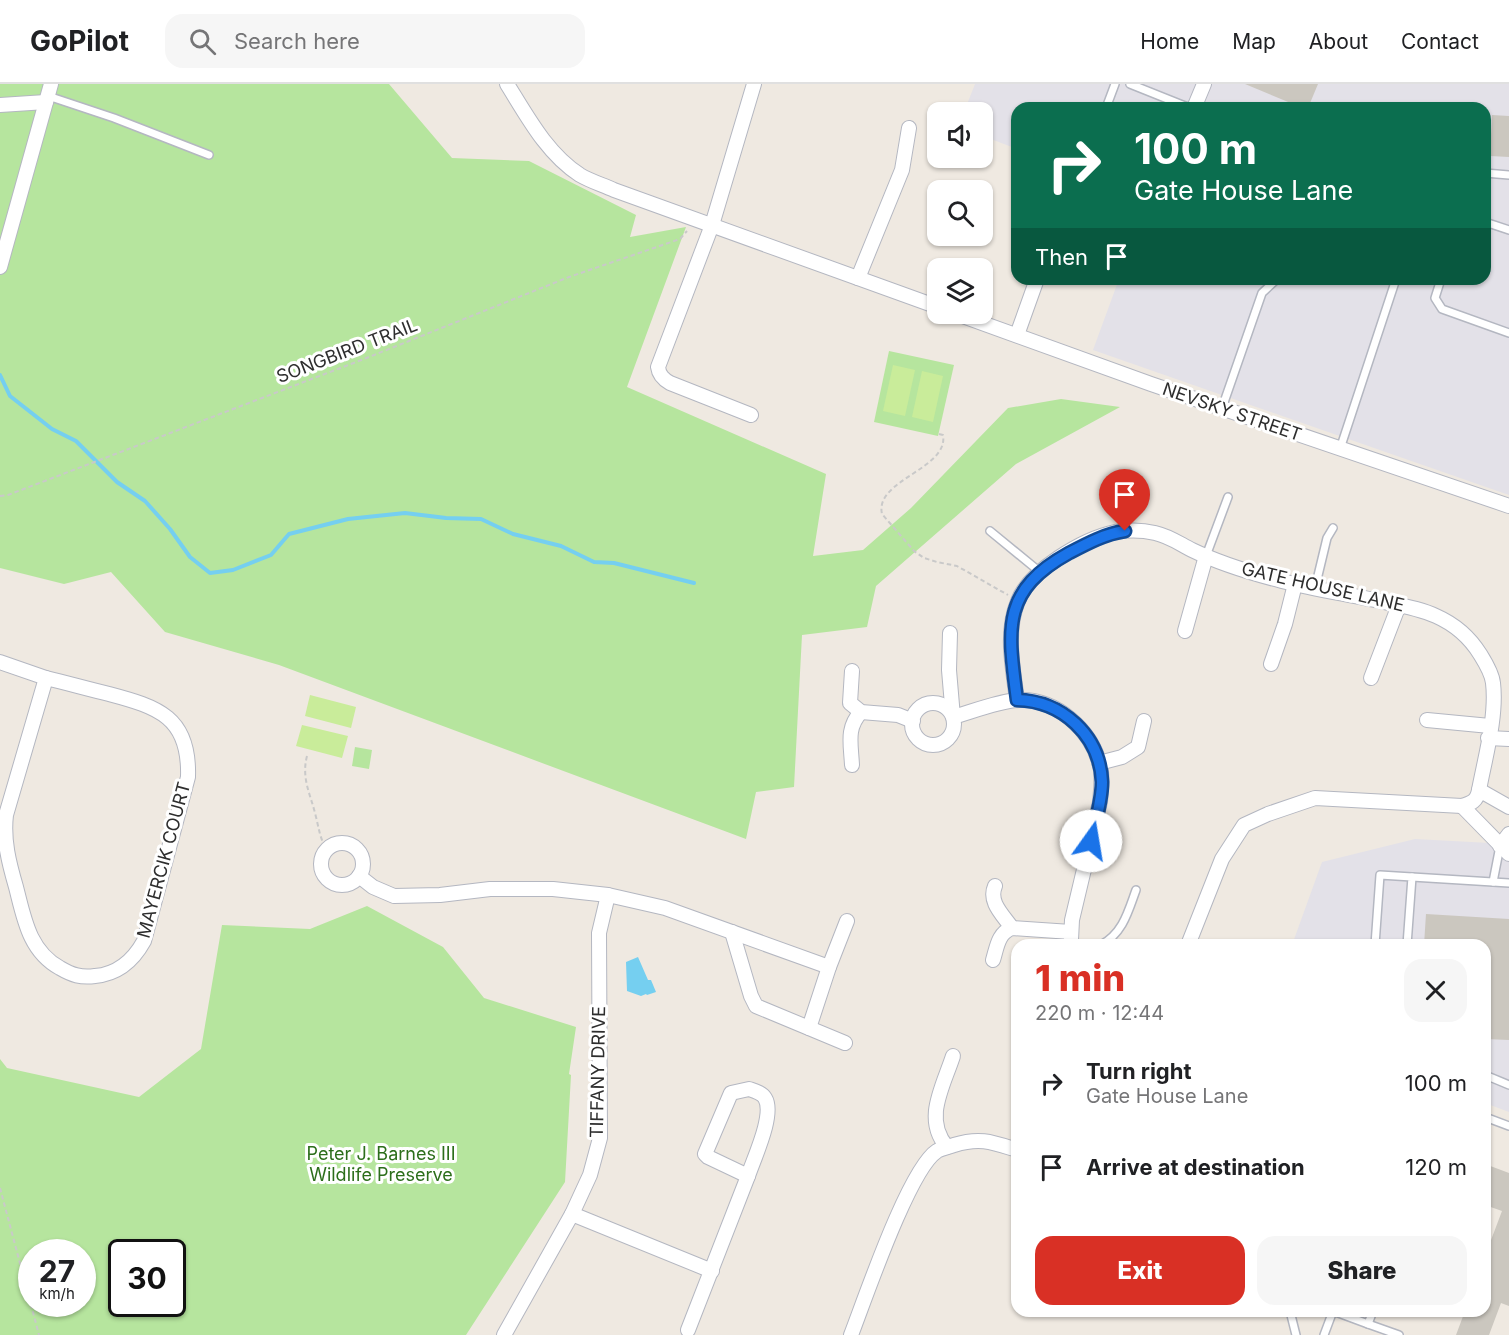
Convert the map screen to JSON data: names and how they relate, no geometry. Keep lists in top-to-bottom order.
{
  "streets": {
    "street": [
      "NEVSKY STREET",
      "GATE HOUSE LANE",
      "MAYERCIK COURT",
      "TIFFANY DRIVE"
    ],
    "path": ["SONGBIRD TRAIL"]
  },
  "parks": ["Peter J. Barnes III Wildlife Preserve"],
  "page": {
    "header": "GoPilot",
    "search": "Search here",
    "nav": [
      "Home",
      "Map",
      "About",
      "Contact"
    ],
    "turn": ["100 m", "Gate House Lane"],
    "then": "Then",
    "heading": ["1 min", "220 m · 12:44"],
    "list": [
      {
        "name": "Turn right",
        "note": "Gate House Lane",
        "value": "100 m"
      },
      {
        "name": "Arrive at destination",
        "value": "120 m"
      }
    ],
    "buttons": ["Exit", "Share"],
    "speed": "27 km/h",
    "limit": "30"
  }
}
